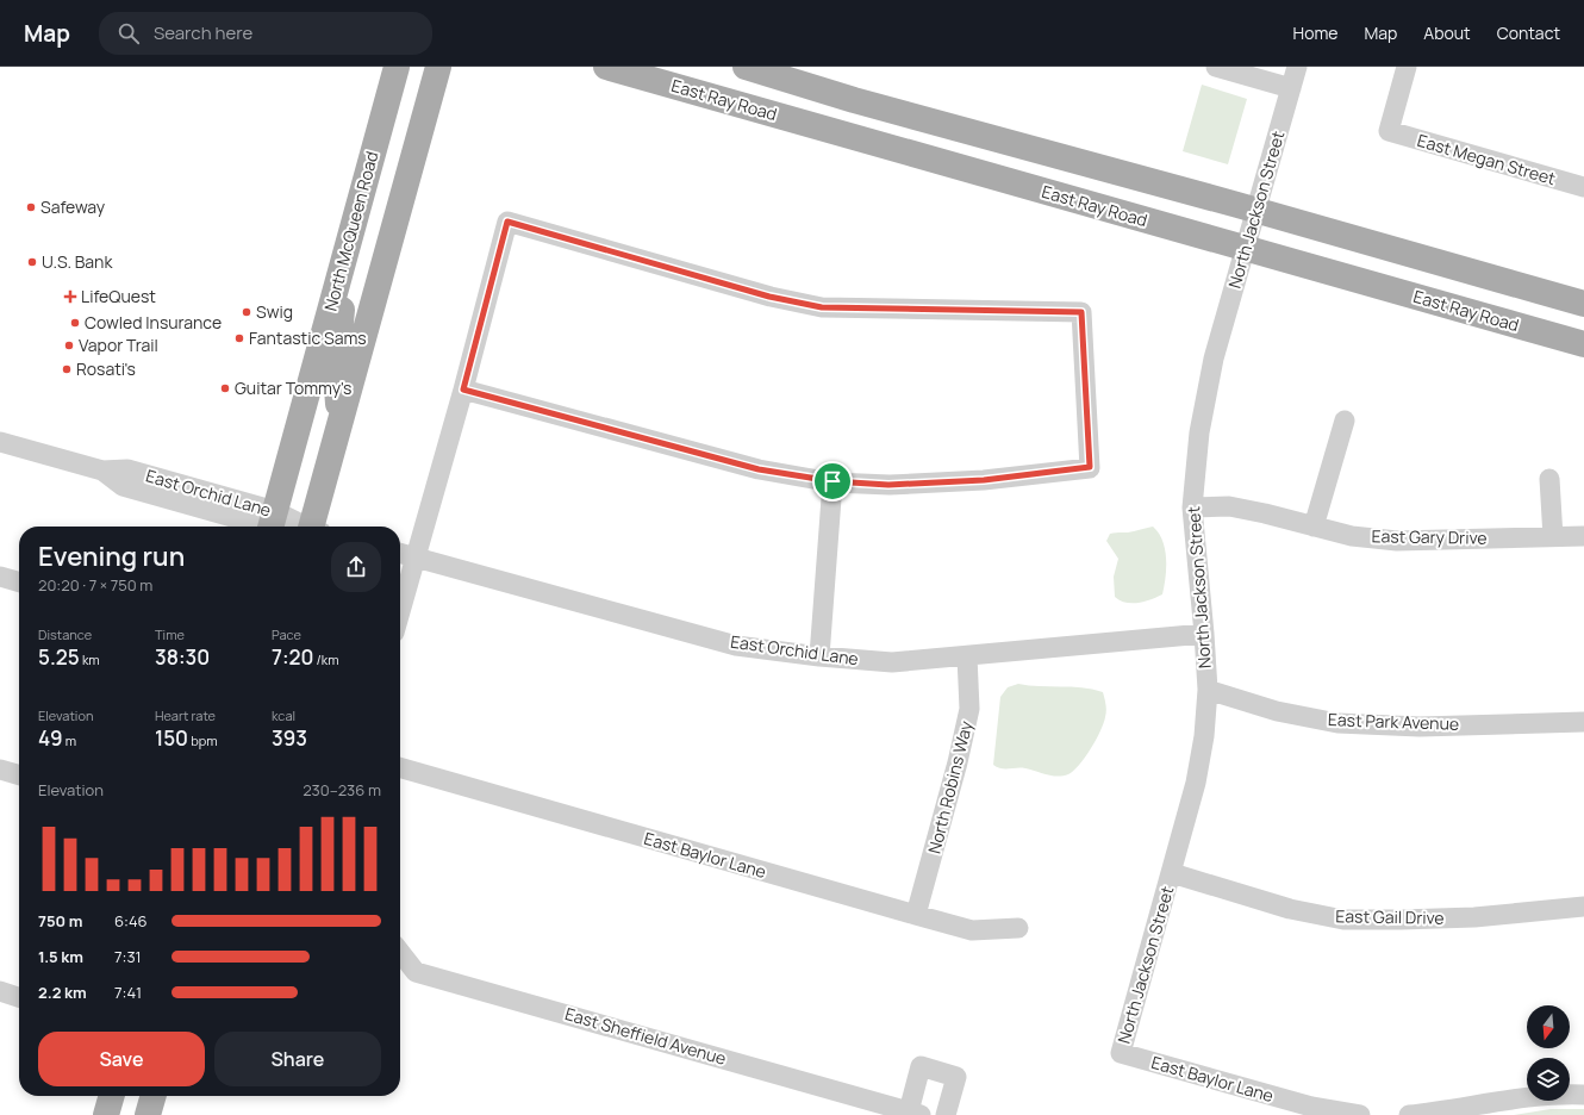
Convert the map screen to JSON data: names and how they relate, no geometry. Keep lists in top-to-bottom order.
{
  "streets": {
    "main road": ["East Ray Road", "North McQueen Road"],
    "street": [
      "East Megan Street",
      "North Jackson Street",
      "East Orchid Lane",
      "East Gary Drive",
      "East Park Avenue",
      "North Robins Way",
      "East Baylor Lane",
      "East Gail Drive",
      "East Sheffield Avenue"
    ]
  },
  "crossings": [
    ["East Ray Road", "North Jackson Street"],
    ["North Jackson Street", "East Orchid Lane"],
    ["North Jackson Street", "East Gary Drive"],
    ["North Jackson Street", "East Park Avenue"],
    ["North Jackson Street", "East Baylor Lane"],
    ["North Jackson Street", "East Gail Drive"],
    ["North McQueen Road", "East Orchid Lane"],
    ["East Orchid Lane", "North Robins Way"],
    ["North Robins Way", "East Baylor Lane"]
  ],
  "places": {
    "other": [
      "Safeway",
      "U.S. Bank",
      "Swig",
      "Cowled Insurance",
      "Fantastic Sams",
      "Vapor Trail",
      "Rosati's",
      "Guitar Tommy's"
    ],
    "health": ["LifeQuest"]
  },
  "north": "bottom",
  "page": {
    "header": "Map",
    "search": "Search here",
    "nav": [
      "Home",
      "Map",
      "About",
      "Contact"
    ],
    "heading": ["Evening run", "20:20 · 7 × 750 m"],
    "stats": [
      ["Distance", "5.25 km"],
      ["Time", "38:30"],
      ["Pace", "7:20 /km"],
      ["Elevation", "49 m"],
      ["Heart rate", "150 bpm"],
      ["kcal", "393"]
    ],
    "chart": ["Elevation", "230–236 m"],
    "list": [
      {
        "name": "750 m",
        "note": "6:46"
      },
      {
        "name": "1.5 km",
        "note": "7:31"
      },
      {
        "name": "2.2 km",
        "note": "7:41"
      }
    ],
    "buttons": ["Save", "Share"]
  }
}
